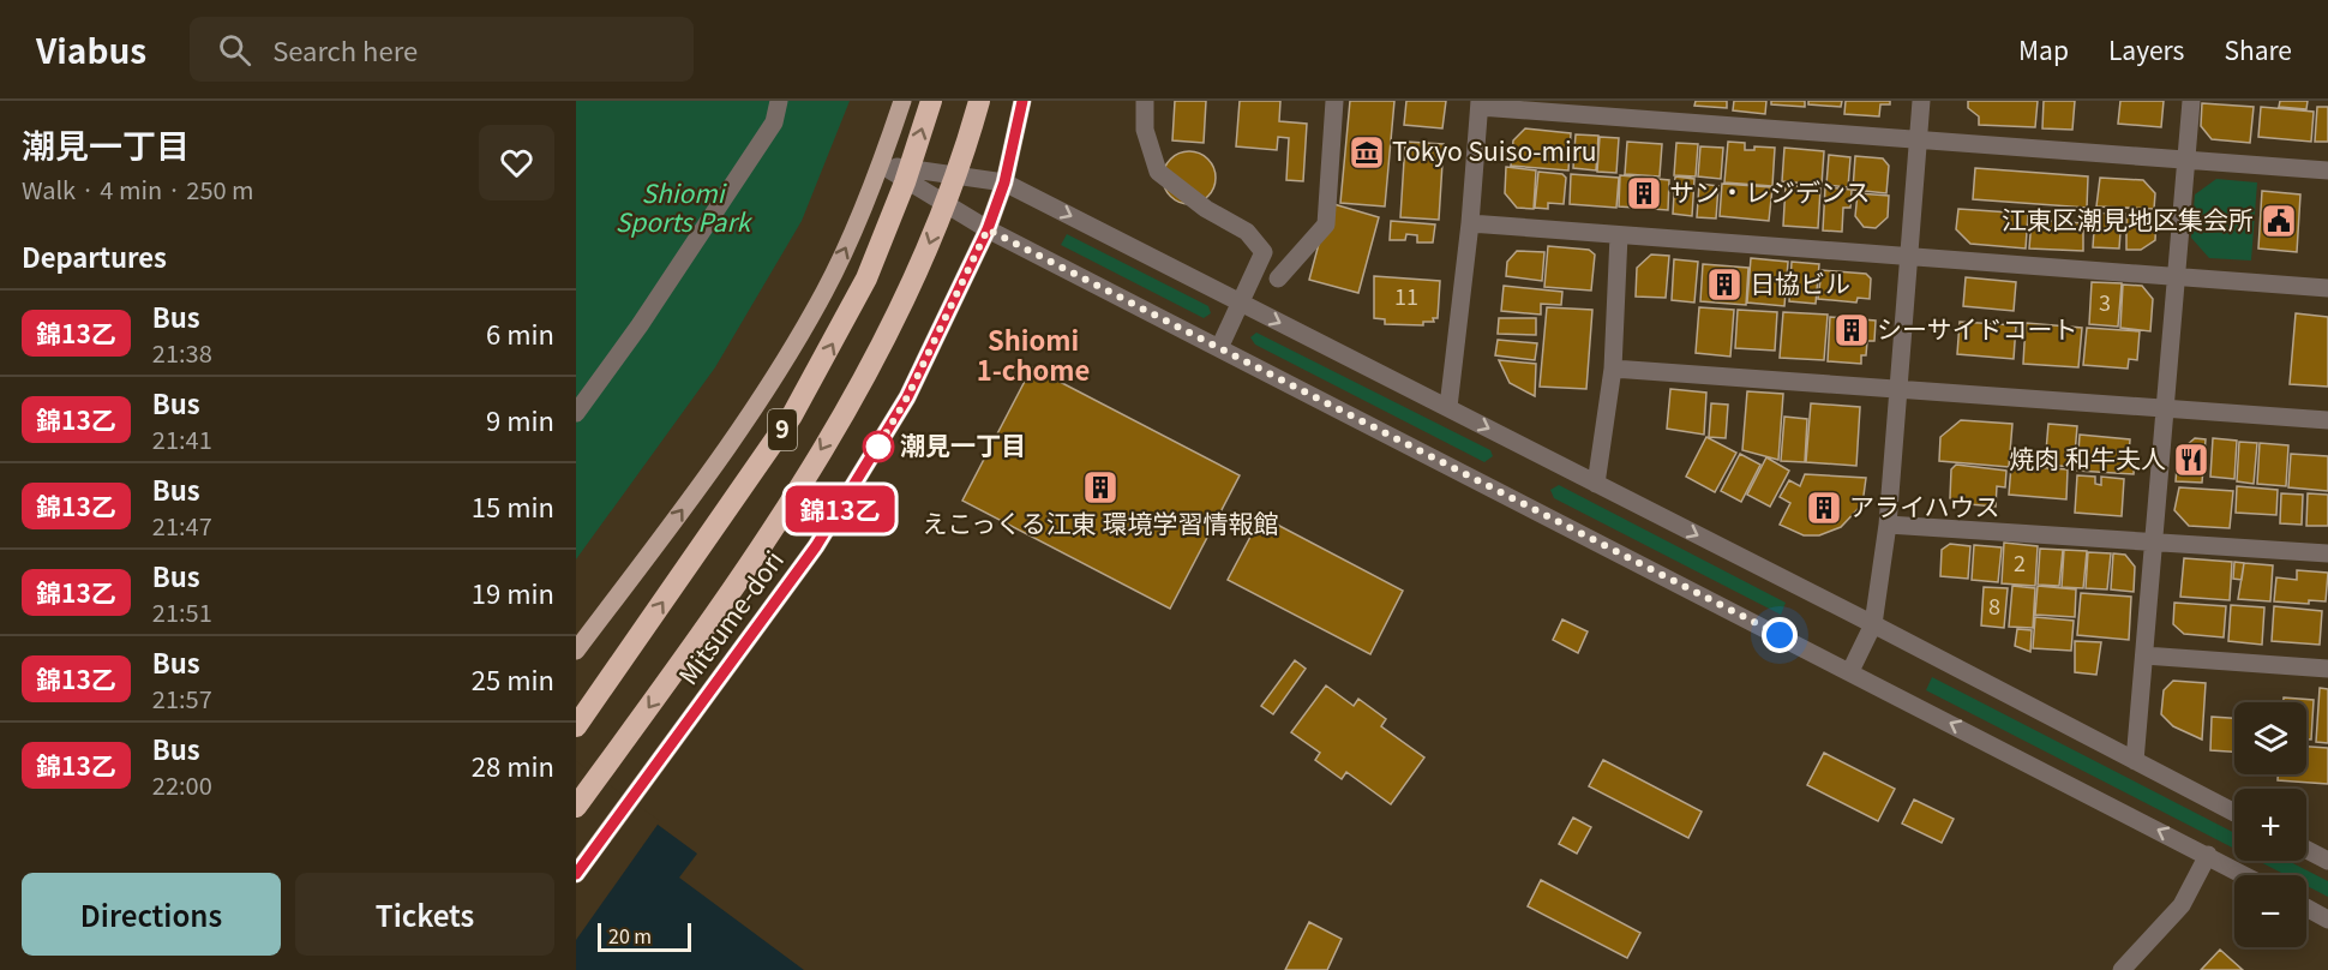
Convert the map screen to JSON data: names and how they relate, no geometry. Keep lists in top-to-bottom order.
{
  "streets": {
    "highway": ["9"],
    "main road": ["Mitsume-dori"]
  },
  "districts": ["Shiomi 1-chome"],
  "parks": ["Shiomi Sports Park"],
  "places": {
    "museum": ["Tokyo Suiso-miru"],
    "building": [
      "サン・レジデンス",
      "日協ビル",
      "シーサイドコート",
      "えこっくる江東 環境学習情報館",
      "アライハウス"
    ],
    "public building": ["江東区潮見地区集会所"],
    "other": ["潮見一丁目"],
    "restaurant": ["焼肉 和牛夫人"]
  },
  "lines": ["bus line 錦13乙"],
  "house_numbers": [
    "11",
    "3",
    "2",
    "8"
  ],
  "scale_bar": "20 m",
  "page": {
    "header": "Viabus",
    "search": "Search here",
    "nav": ["Map", "Layers", "Share"],
    "heading": [
      ["潮見一丁目", "Walk · 4 min · 250 m"],
      "Departures"
    ],
    "on_map": "錦13乙",
    "list": [
      {
        "mark": "錦13乙",
        "name": "Bus",
        "note": "21:38",
        "value": "6 min"
      },
      {
        "mark": "錦13乙",
        "name": "Bus",
        "note": "21:41",
        "value": "9 min"
      },
      {
        "mark": "錦13乙",
        "name": "Bus",
        "note": "21:47",
        "value": "15 min"
      },
      {
        "mark": "錦13乙",
        "name": "Bus",
        "note": "21:51",
        "value": "19 min"
      },
      {
        "mark": "錦13乙",
        "name": "Bus",
        "note": "21:57",
        "value": "25 min"
      },
      {
        "mark": "錦13乙",
        "name": "Bus",
        "note": "22:00",
        "value": "28 min"
      }
    ],
    "map_buttons": ["+", "−"],
    "buttons": ["Directions", "Tickets"],
    "scale": "20 m"
  }
}
